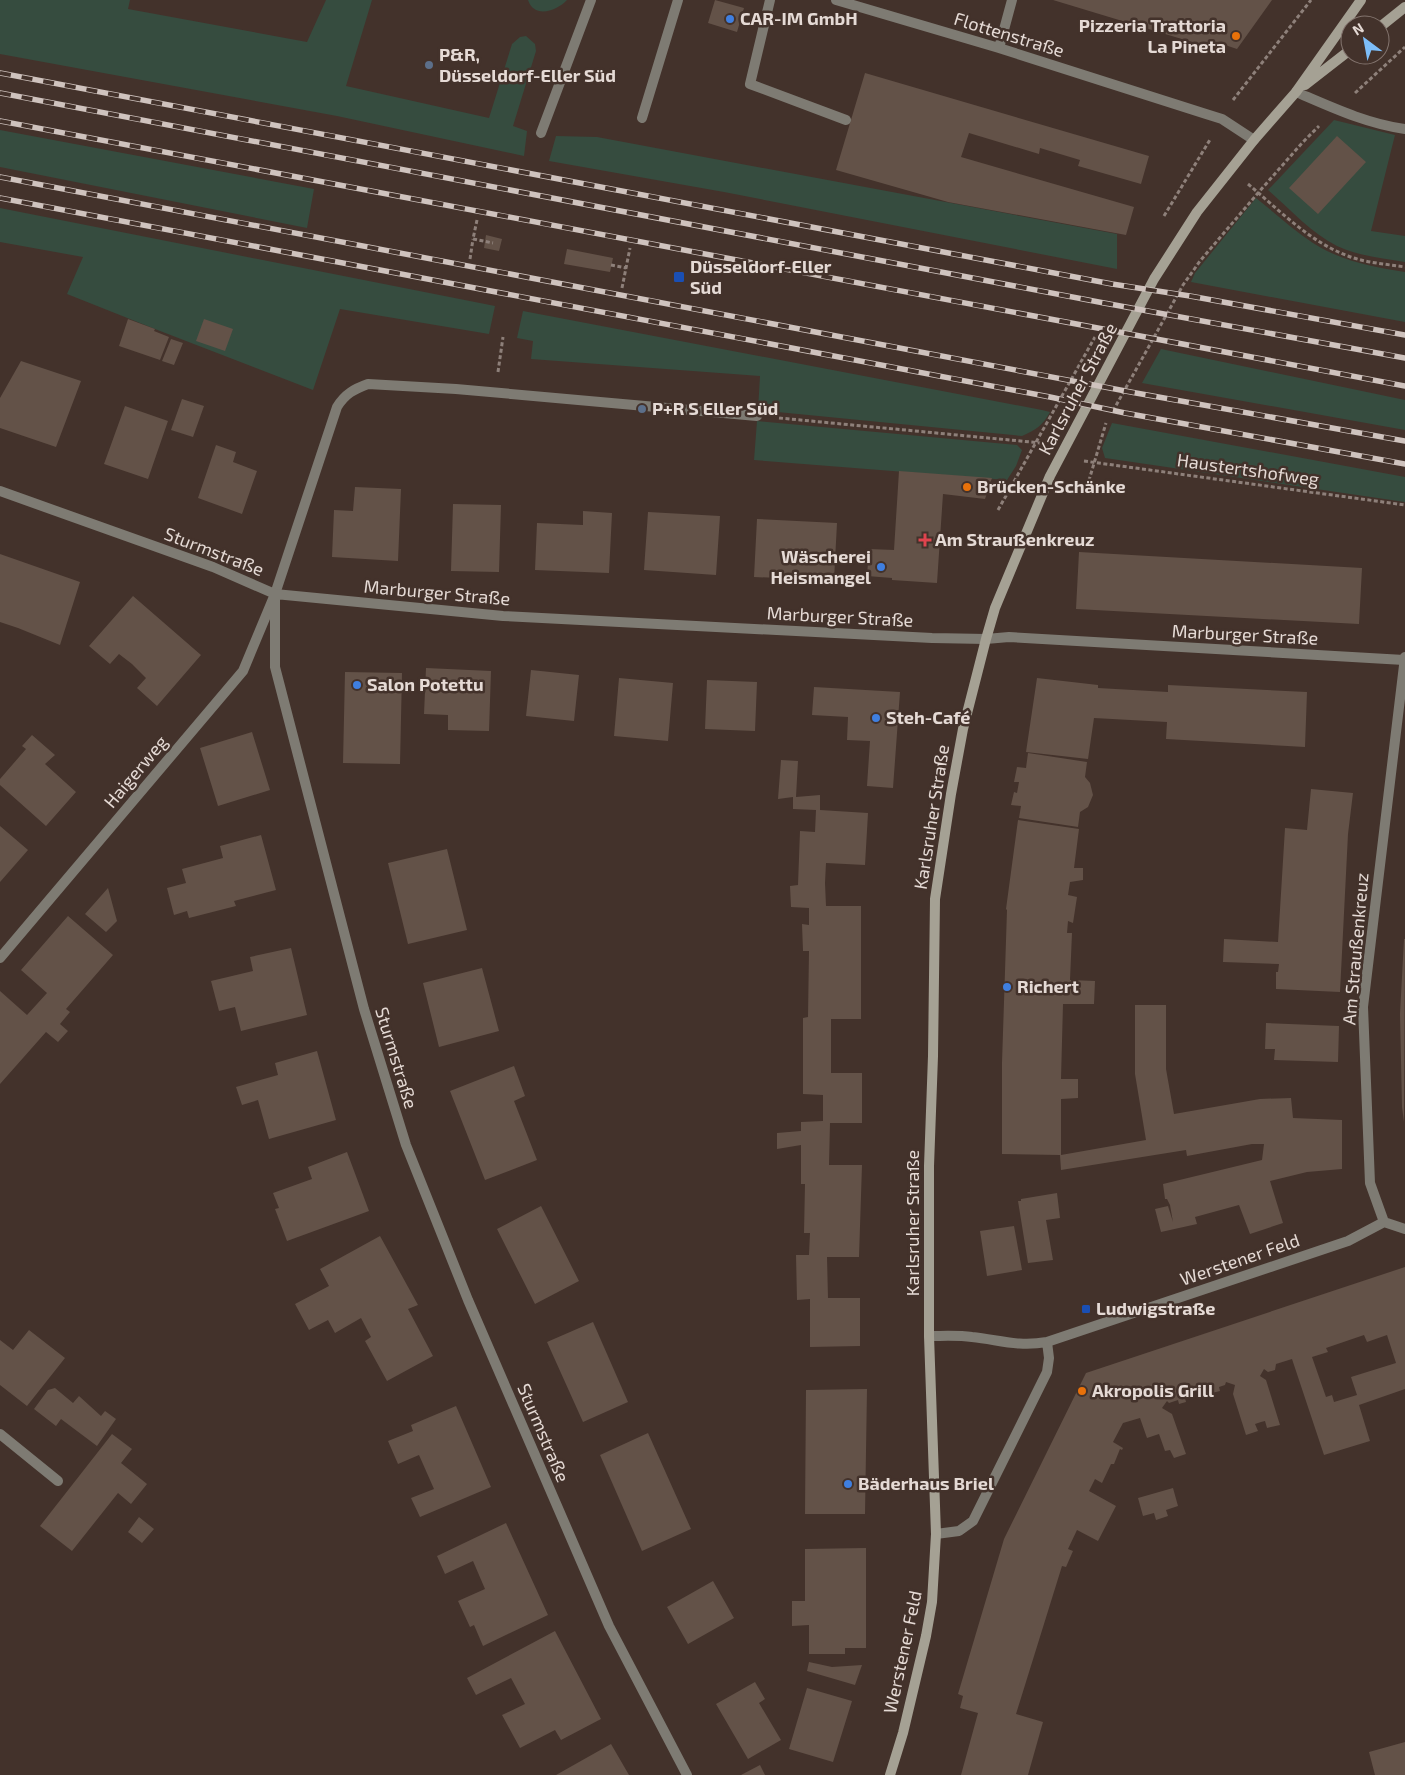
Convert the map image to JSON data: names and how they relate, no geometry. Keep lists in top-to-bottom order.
{
  "streets": {
    "main road": ["Karlsruher Straße", "Werstener Feld"],
    "street": [
      "Flottenstraße",
      "Sturmstraße",
      "Marburger Straße",
      "Haigerweg",
      "Am Straußenkreuz"
    ],
    "path": ["Haustertshofweg"]
  },
  "crossings": [
    ["Flottenstraße", "Karlsruher Straße"],
    ["Karlsruher Straße", "Marburger Straße"],
    ["Karlsruher Straße", "Werstener Feld"],
    ["Sturmstraße", "Marburger Straße"],
    ["Sturmstraße", "Haigerweg"],
    ["Marburger Straße", "Haigerweg"],
    ["Marburger Straße", "Am Straußenkreuz"],
    ["Am Straußenkreuz", "Werstener Feld"]
  ],
  "places": {
    "other": [
      "CAR-IM GmbH",
      "Pizzeria Trattoria La Pineta",
      "P&R, Düsseldorf-Eller Süd",
      "P+R S Eller Süd",
      "Brücken-Schänke",
      "Wäscherei Heismangel",
      "Salon Potettu",
      "Steh-Café",
      "Richert",
      "Akropolis Grill",
      "Bäderhaus Briel"
    ],
    "transit": ["Düsseldorf-Eller Süd", "Ludwigstraße"],
    "health": ["Am Straußenkreuz"]
  },
  "north": "top left"
}
